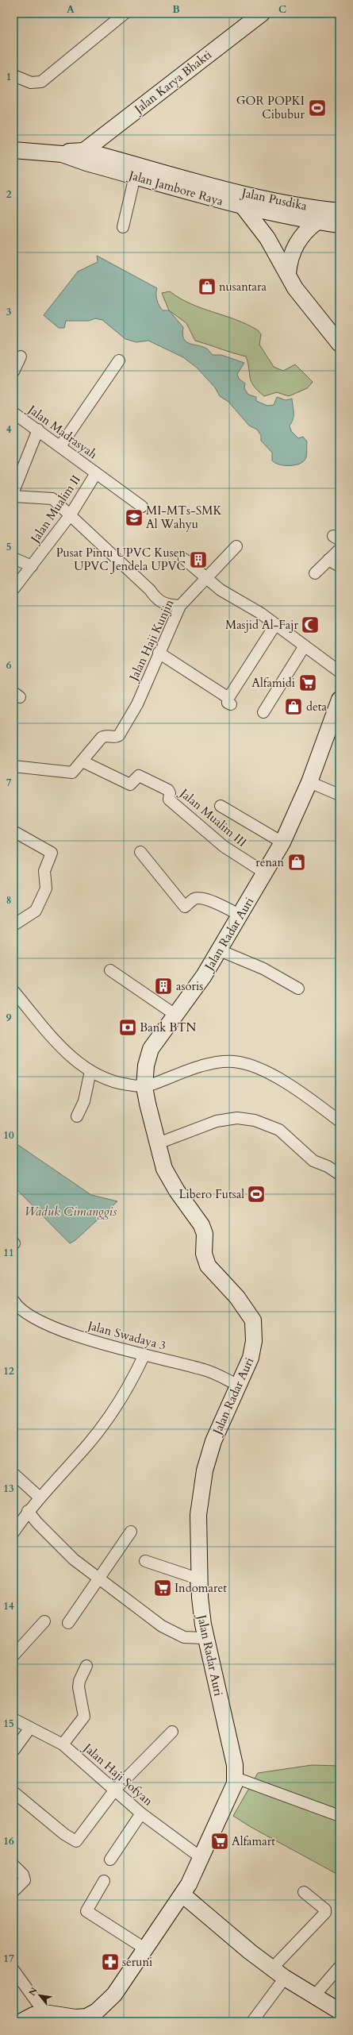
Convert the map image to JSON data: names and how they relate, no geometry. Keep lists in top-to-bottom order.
{
  "streets": {
    "main road": [
      "Jalan Karya Bhakti",
      "Jalan Jambore Raya",
      "Jalan Pusdika",
      "Jalan Radar Auri"
    ],
    "street": [
      "Jalan Madrasyah",
      "Jalan Mualim II",
      "Jalan Haji Kunjin",
      "Jalan Mualim III",
      "Jalan Swadaya 3",
      "Jalan Haji Sofyan"
    ]
  },
  "crossings": [
    ["Jalan Karya Bhakti", "Jalan Pusdika"],
    ["Jalan Jambore Raya", "Jalan Pusdika"],
    ["Jalan Madrasyah", "Jalan Mualim II"],
    ["Jalan Haji Kunjin", "Jalan Mualim III"],
    ["Jalan Mualim III", "Jalan Radar Auri"],
    ["Jalan Radar Auri", "Jalan Swadaya 3"],
    ["Jalan Radar Auri", "Jalan Haji Sofyan"]
  ],
  "water": ["Waduk Cimanggis"],
  "places": {
    "sports": ["GOR POPKI Cibubur", "Libero Futsal"],
    "shop": ["nusantara", "deta", "renan"],
    "school or university": ["MI-MTs-SMK Al Wahyu"],
    "building": ["Pusat Pintu UPVC Kusen UPVC Jendela UPVC", "asoris"],
    "mosque": ["Masjid Al-Fajr"],
    "supermarket": ["Alfamidi", "Indomaret", "Alfamart"],
    "bank": ["Bank BTN"],
    "pharmacy": ["seruni"]
  },
  "north": "top left",
  "grid": {
    "columns": ["A", "B", "C"],
    "rows": [
      "1",
      "2",
      "3",
      "4",
      "5",
      "6",
      "7",
      "8",
      "9",
      "10",
      "11",
      "12",
      "13",
      "14",
      "15",
      "16",
      "17"
    ]
  }
}
